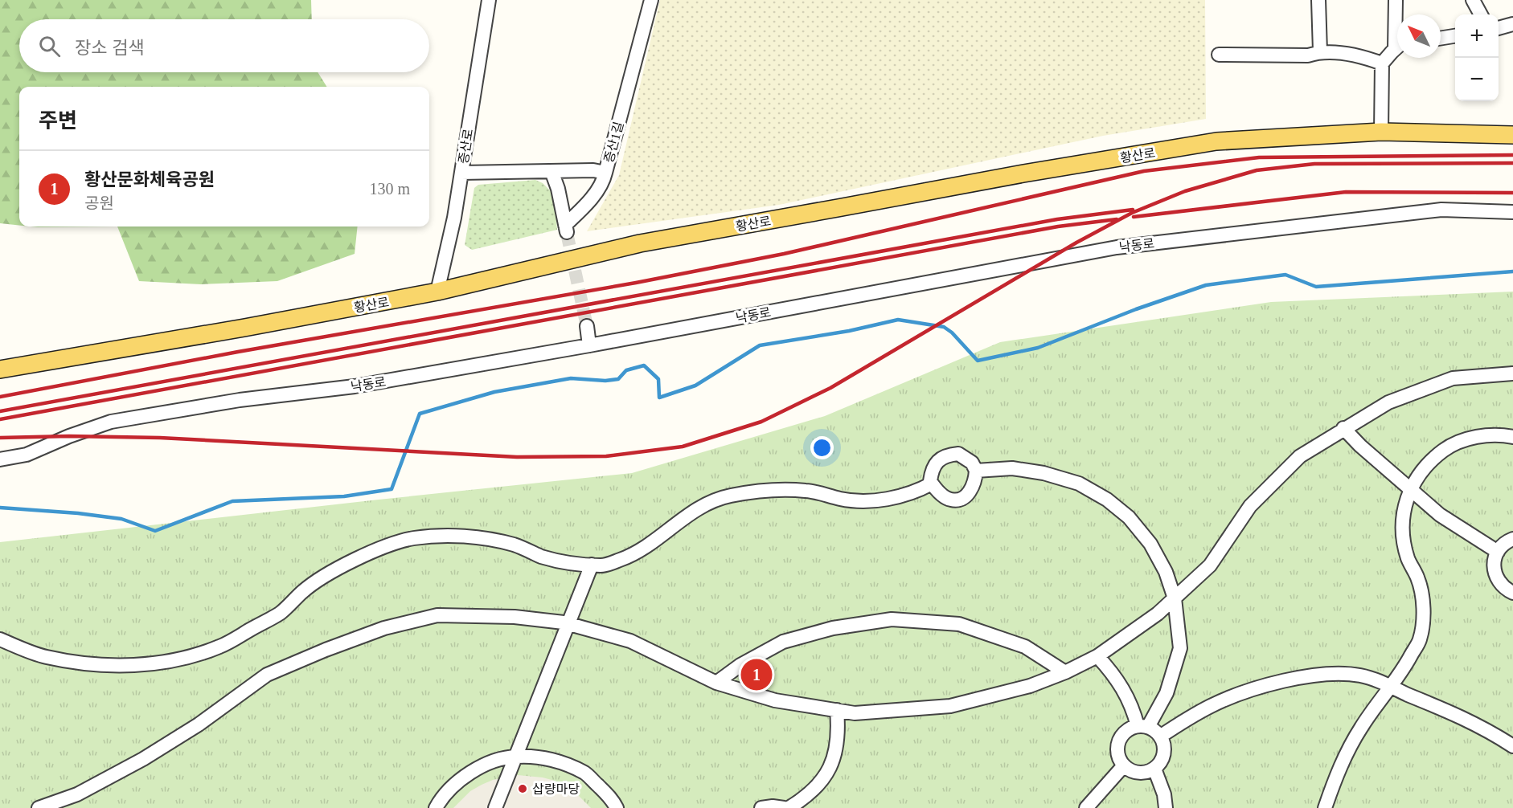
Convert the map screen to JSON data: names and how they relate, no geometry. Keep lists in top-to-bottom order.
{
  "streets": {
    "main road": ["황산로"],
    "street": ["증산1길", "증산로", "낙동로"]
  },
  "crossings": [
    ["증산1길", "증산로"],
    ["증산로", "황산로"]
  ],
  "places": ["삽량마당"],
  "north": "top left",
  "page": {
    "map_buttons": ["+", "−"],
    "search": "장소 검색",
    "heading": "주변",
    "list": [
      {
        "mark": "1",
        "name": "황산문화체육공원",
        "note": "공원",
        "value": "130 m"
      }
    ],
    "pins": "1"
  }
}
